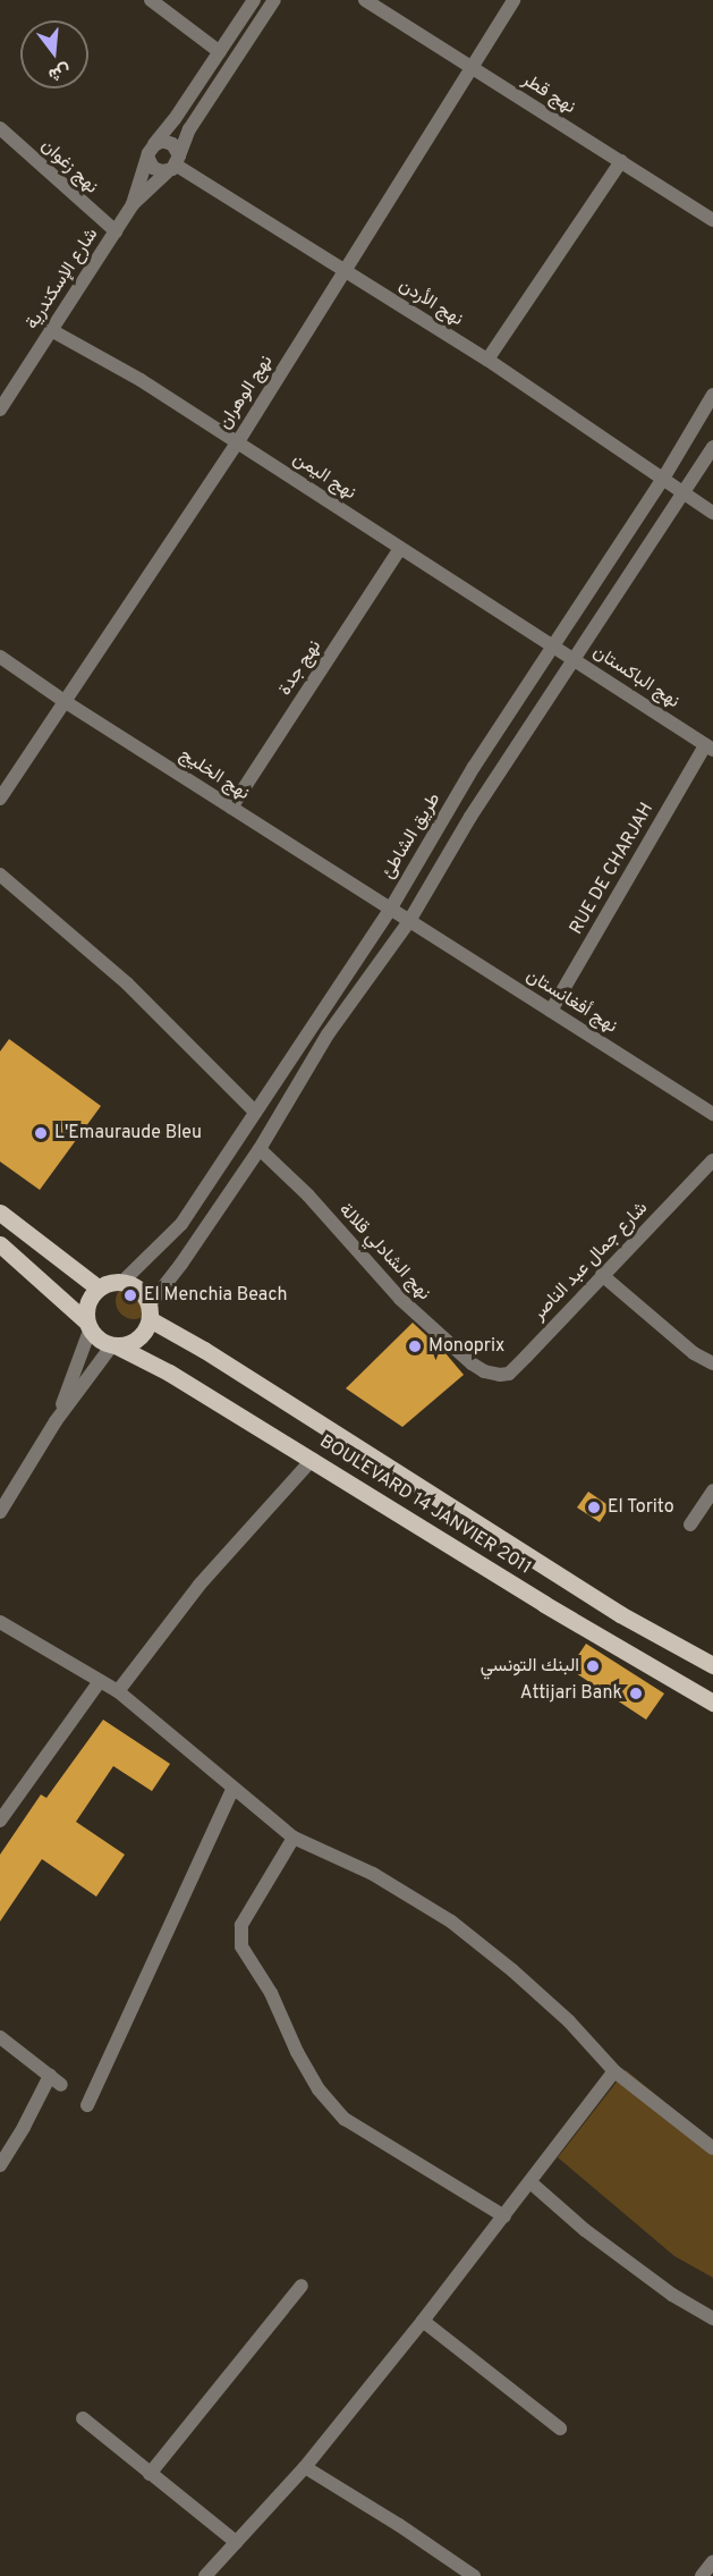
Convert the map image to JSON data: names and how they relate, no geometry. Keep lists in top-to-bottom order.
{
  "streets": {
    "main road": ["BOULEVARD 14 JANVIER 2011"],
    "street": [
      "نهج قطر",
      "نهج زغوان",
      "شارع الإسكندرية",
      "نهج الأردن",
      "نهج الوهران",
      "نهج اليمن",
      "نهج جدة",
      "نهج الباكستان",
      "نهج الخليج",
      "طريق الشاطئ",
      "RUE DE CHARJAH",
      "نهج أفغانستان",
      "نهج الشادلي قلالة",
      "شارع جمال عبد الناصر"
    ]
  },
  "crossings": [
    ["نهج قطر", "نهج الوهران"],
    ["نهج زغوان", "شارع الإسكندرية"],
    ["شارع الإسكندرية", "نهج اليمن"],
    ["نهج الأردن", "نهج الوهران"],
    ["نهج الأردن", "طريق الشاطئ"],
    ["نهج الوهران", "نهج اليمن"],
    ["نهج الوهران", "نهج الخليج"],
    ["نهج اليمن", "نهج جدة"],
    ["نهج اليمن", "نهج الباكستان"],
    ["نهج اليمن", "طريق الشاطئ"],
    ["نهج جدة", "نهج الخليج"],
    ["نهج الباكستان", "RUE DE CHARJAH"],
    ["نهج الخليج", "طريق الشاطئ"],
    ["نهج الخليج", "نهج أفغانستان"],
    ["طريق الشاطئ", "BOULEVARD 14 JANVIER 2011"],
    ["RUE DE CHARJAH", "نهج أفغانستان"],
    ["نهج الشادلي قلالة", "شارع جمال عبد الناصر"]
  ],
  "places": [
    "L'Emauraude Bleu",
    "El Menchia Beach",
    "Monoprix",
    "El Torito",
    "البنك التونسي",
    "Attijari Bank"
  ],
  "north": "bottom"
}
